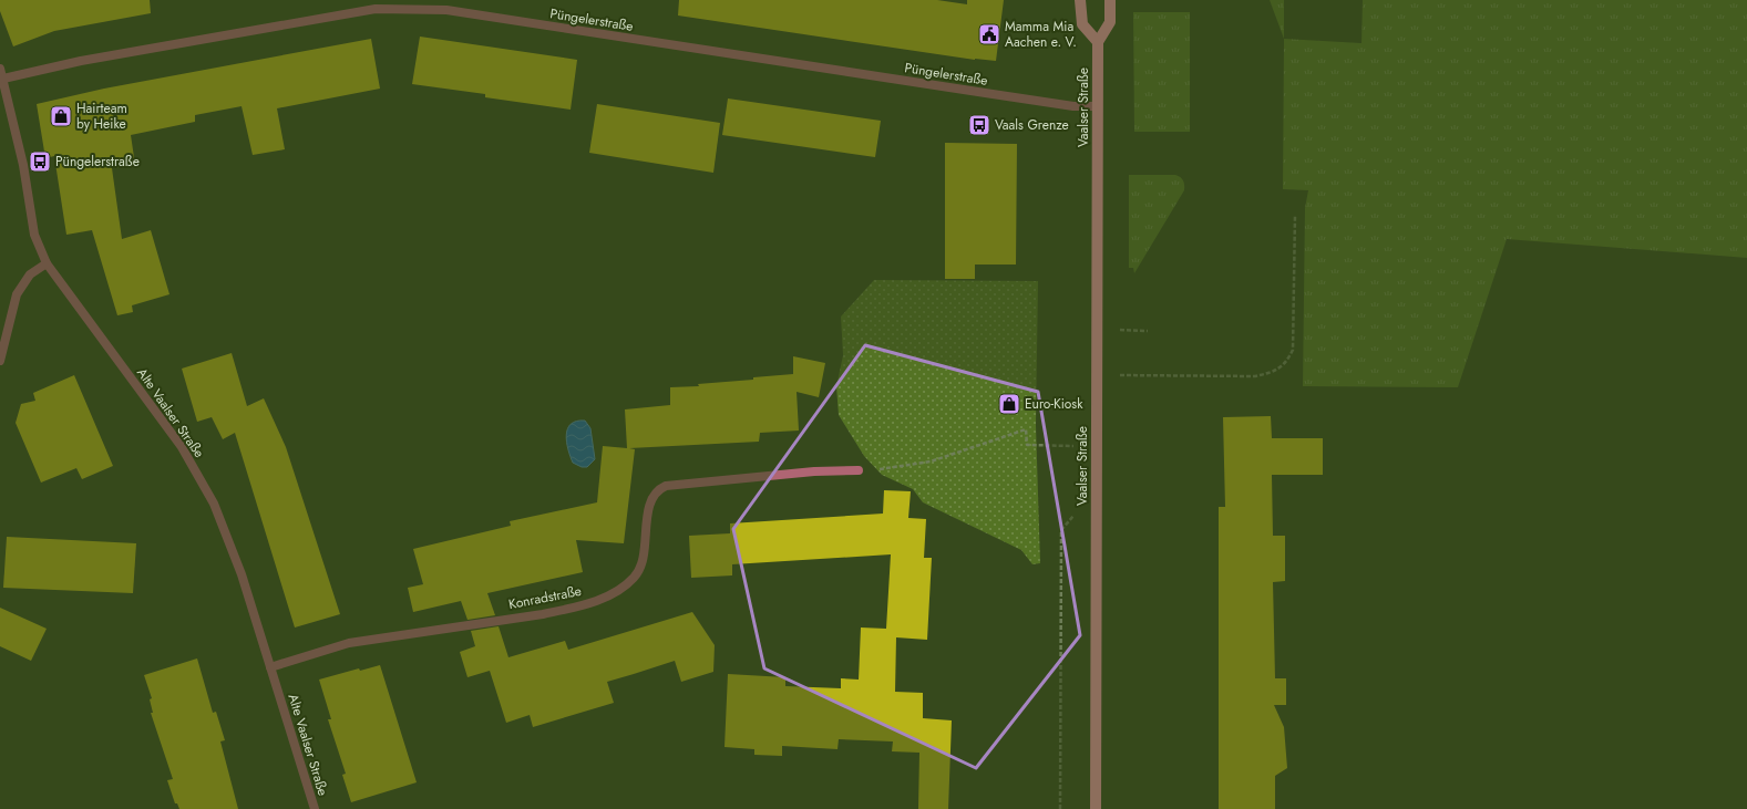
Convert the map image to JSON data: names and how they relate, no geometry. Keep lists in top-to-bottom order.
{
  "streets": {
    "main road": ["Vaalser Straße"],
    "street": ["Püngelerstraße", "Alte Vaalser Straße", "Konradstraße"]
  },
  "crossings": [
    ["Püngelerstraße", "Vaalser Straße"],
    ["Püngelerstraße", "Alte Vaalser Straße"],
    ["Alte Vaalser Straße", "Konradstraße"]
  ],
  "places": {
    "public building": ["Mamma Mia Aachen e. V."],
    "shop": ["Hairteam by Heike", "Euro-Kiosk"],
    "bus stop": ["Vaals Grenze", "Püngelerstraße"]
  }
}
